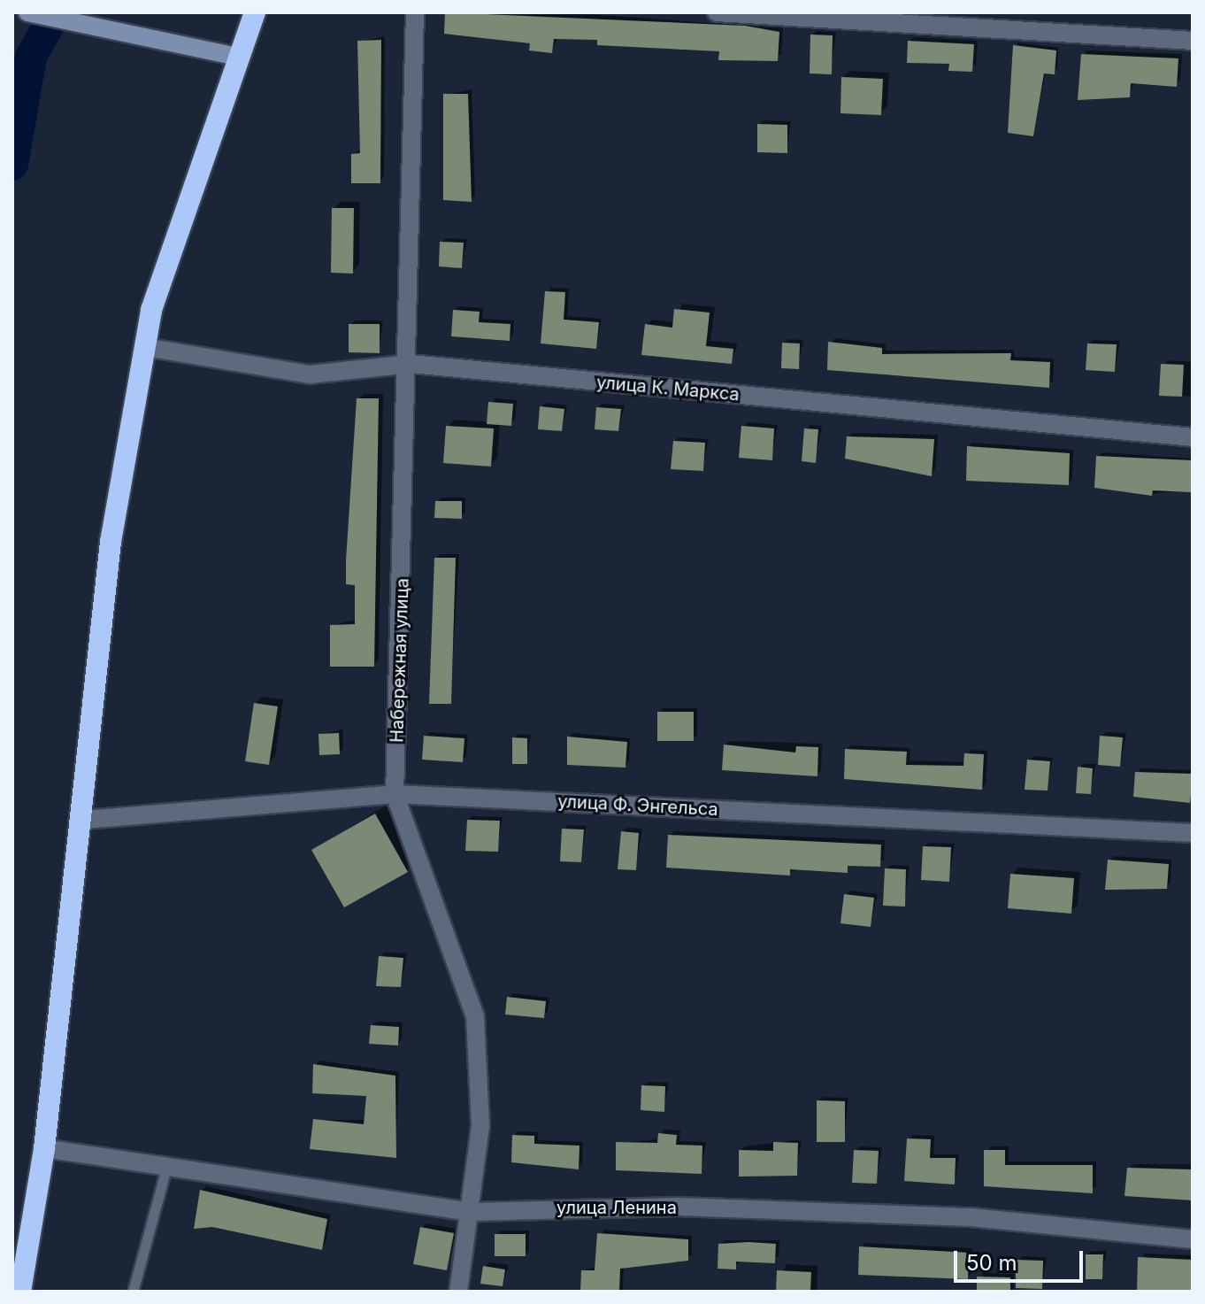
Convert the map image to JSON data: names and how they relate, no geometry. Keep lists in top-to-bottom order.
{
  "streets": {
    "street": [
      "улица К. Маркса",
      "Набережная улица",
      "улица Ф. Энгельса",
      "улица Ленина"
    ]
  },
  "crossings": [
    ["улица К. Маркса", "Набережная улица"],
    ["Набережная улица", "улица Ф. Энгельса"],
    ["Набережная улица", "улица Ленина"]
  ],
  "scale_bar": "50 m"
}
